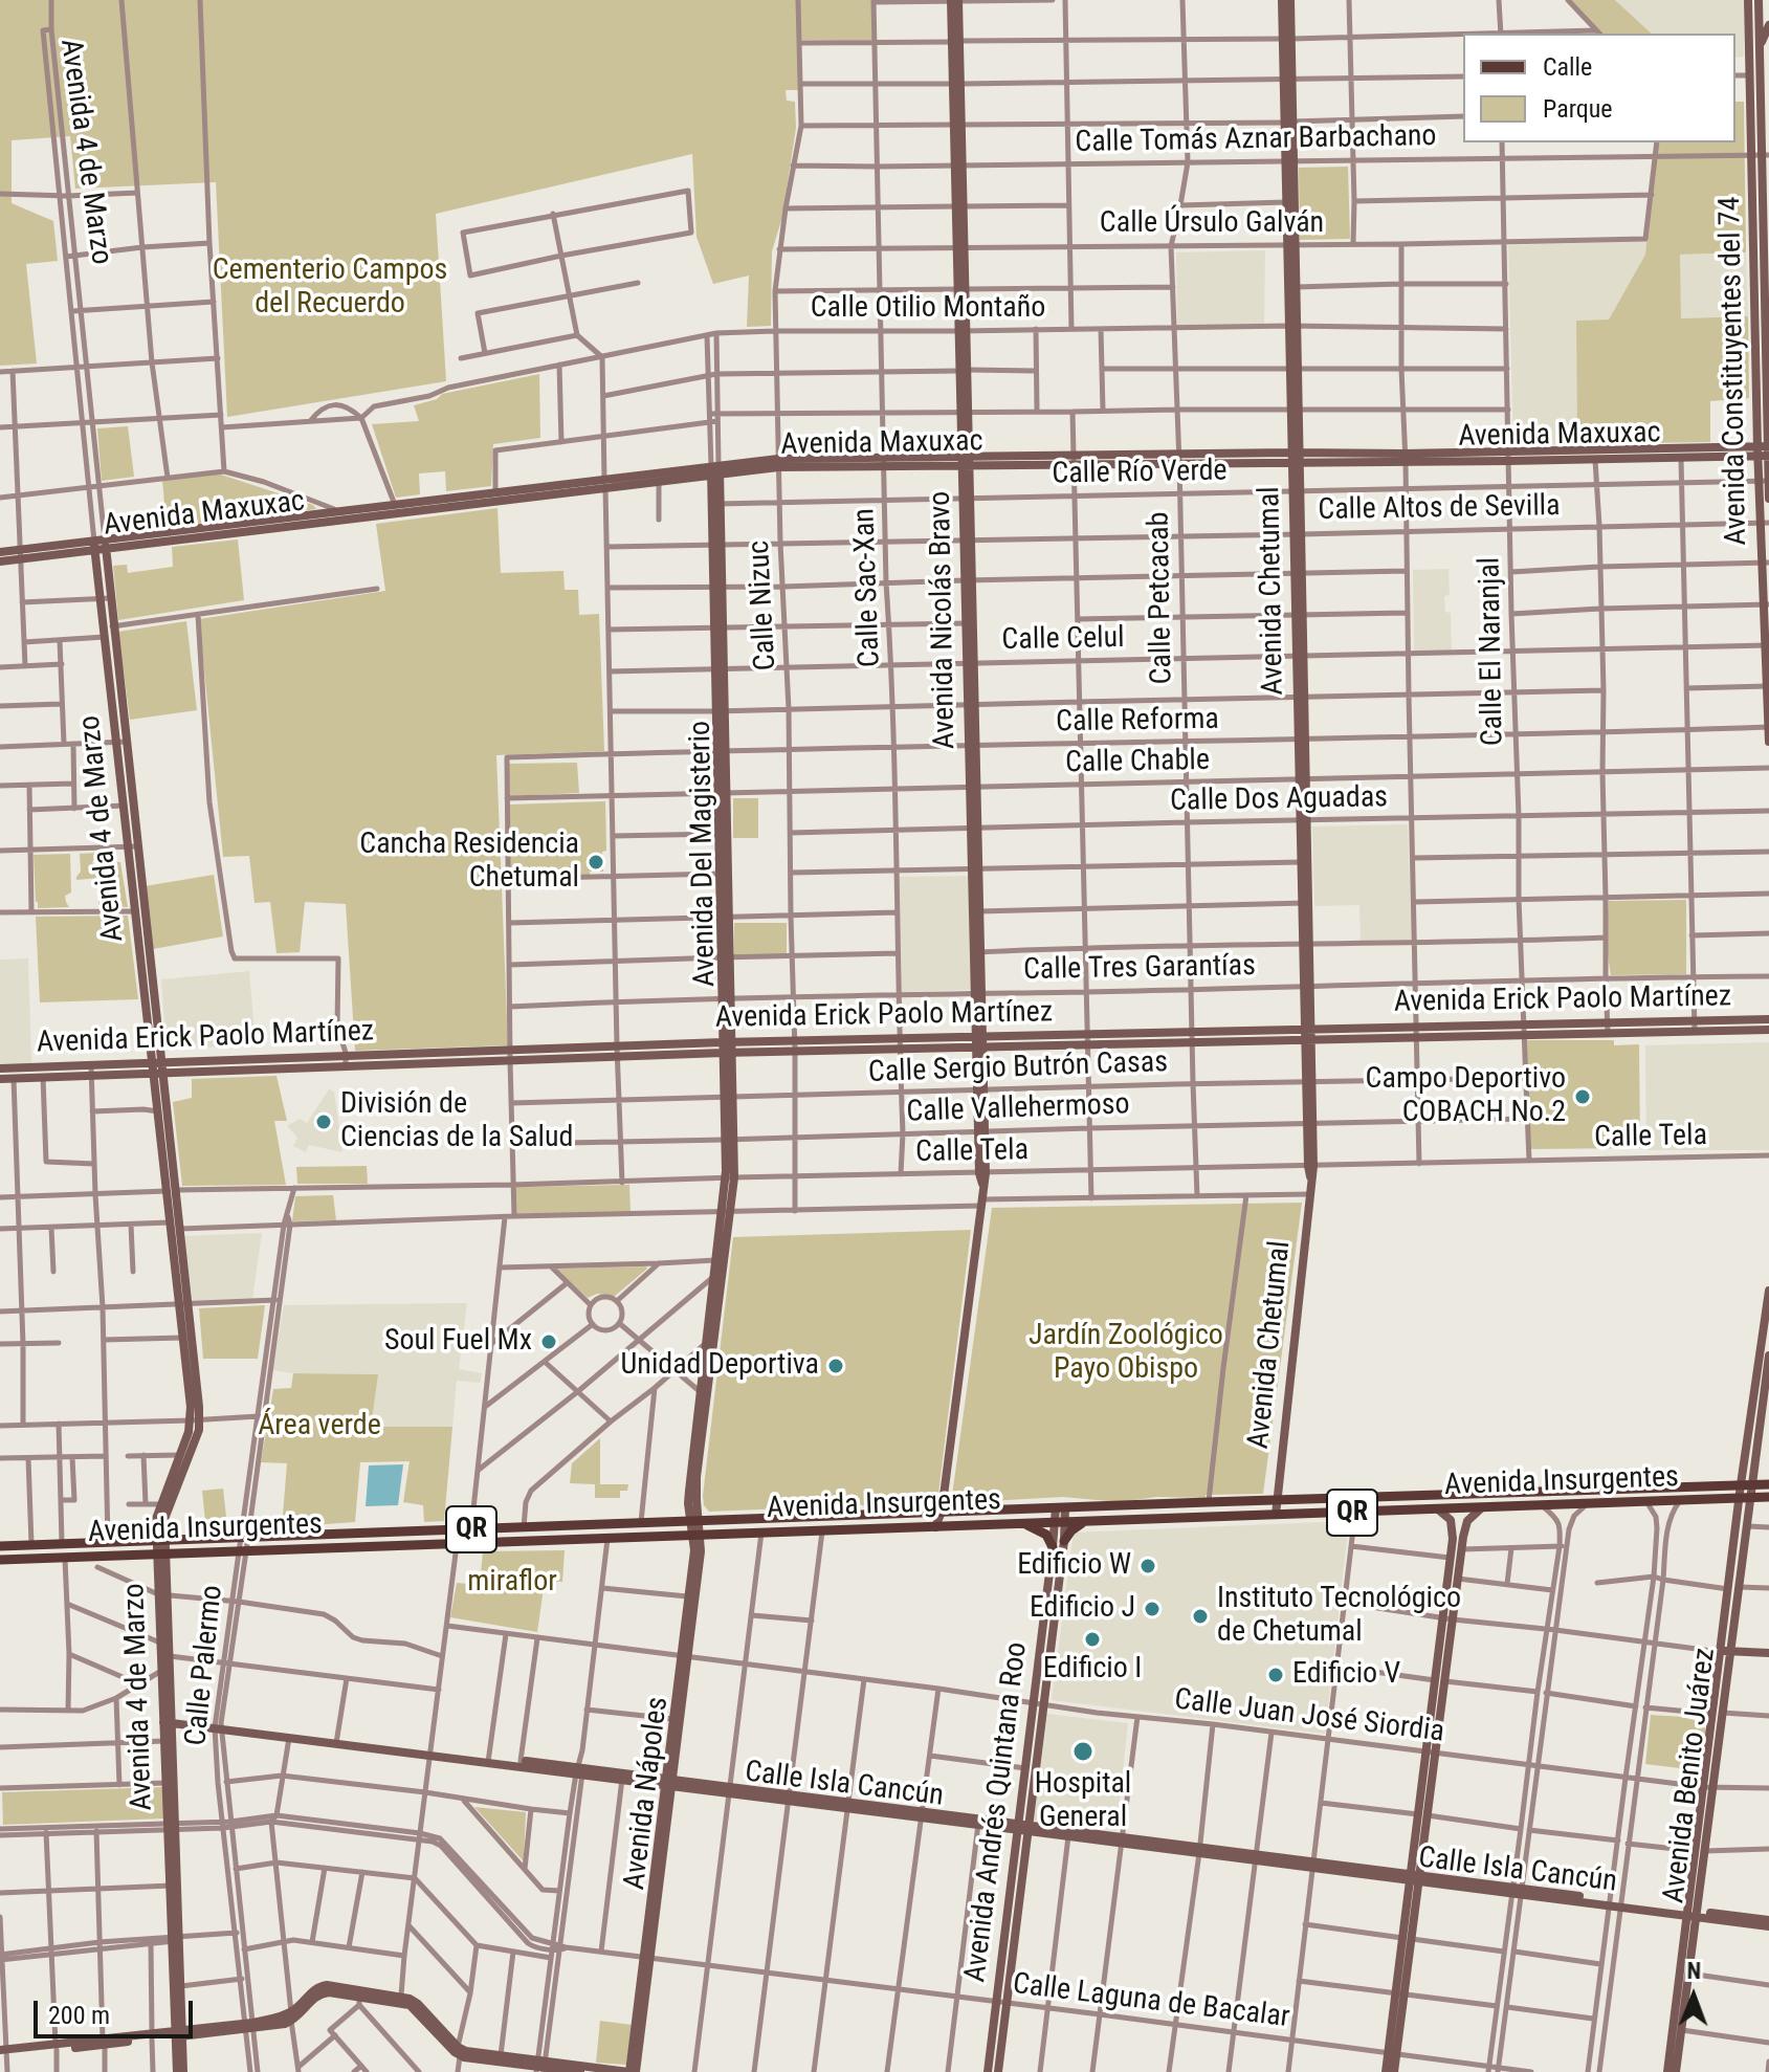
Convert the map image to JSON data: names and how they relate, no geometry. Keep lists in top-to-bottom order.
{
  "streets": {
    "main road": [
      "Avenida 4 de Marzo",
      "Avenida Constituyentes del 74",
      "Avenida Maxuxac",
      "Avenida Chetumal",
      "Avenida Nicolás Bravo",
      "Avenida Del Magisterio",
      "Avenida Erick Paolo Martínez",
      "Avenida Insurgentes",
      "QR",
      "Avenida Benito Juárez",
      "Calle Isla Cancún",
      "Avenida Nápoles",
      "Avenida Andrés Quintana Roo"
    ],
    "street": [
      "Calle Tomás Aznar Barbachano",
      "Calle Úrsulo Galván",
      "Calle Otilio Montaño",
      "Calle Río Verde",
      "Calle Altos de Sevilla",
      "Calle Sac-Xan",
      "Calle Petcacab",
      "Calle Nizuc",
      "Calle Celul",
      "Calle El Naranjal",
      "Calle Reforma",
      "Calle Chable",
      "Calle Dos Aguadas",
      "Calle Tres Garantías",
      "Calle Sergio Butrón Casas",
      "Calle Vallehermoso",
      "Calle Tela",
      "Calle Palermo",
      "Calle Juan José Siordia",
      "Calle Laguna de Bacalar"
    ]
  },
  "crossings": [
    ["Calle Tomás Aznar Barbachano", "Avenida Constituyentes del 74"],
    ["Calle Tomás Aznar Barbachano", "Calle Sac-Xan"],
    ["Calle Tomás Aznar Barbachano", "Avenida Chetumal"],
    ["Calle Tomás Aznar Barbachano", "Calle Petcacab"],
    ["Calle Tomás Aznar Barbachano", "Calle Nizuc"],
    ["Calle Tomás Aznar Barbachano", "Avenida Nicolás Bravo"],
    ["Calle Tomás Aznar Barbachano", "Calle El Naranjal"],
    ["Avenida 4 de Marzo", "Avenida Maxuxac"],
    ["Avenida 4 de Marzo", "Avenida Erick Paolo Martínez"],
    ["Avenida 4 de Marzo", "Calle Tela"],
    ["Avenida 4 de Marzo", "Avenida Insurgentes"],
    ["Avenida 4 de Marzo", "Calle Isla Cancún"],
    ["Avenida 4 de Marzo", "Calle Laguna de Bacalar"],
    ["Calle Úrsulo Galván", "Calle Sac-Xan"],
    ["Calle Úrsulo Galván", "Avenida Chetumal"],
    ["Calle Úrsulo Galván", "Calle Petcacab"],
    ["Calle Úrsulo Galván", "Calle Nizuc"],
    ["Calle Úrsulo Galván", "Avenida Nicolás Bravo"],
    ["Calle Úrsulo Galván", "Calle El Naranjal"],
    ["Calle Otilio Montaño", "Calle Sac-Xan"],
    ["Calle Otilio Montaño", "Avenida Chetumal"],
    ["Calle Otilio Montaño", "Calle Petcacab"],
    ["Calle Otilio Montaño", "Calle Nizuc"],
    ["Calle Otilio Montaño", "Avenida Nicolás Bravo"],
    ["Calle Otilio Montaño", "Calle El Naranjal"],
    ["Calle Otilio Montaño", "Avenida Del Magisterio"],
    ["Avenida Constituyentes del 74", "Avenida Maxuxac"],
    ["Avenida Constituyentes del 74", "Calle Río Verde"],
    ["Avenida Constituyentes del 74", "Calle Altos de Sevilla"],
    ["Avenida Constituyentes del 74", "Calle Celul"],
    ["Avenida Constituyentes del 74", "Calle Reforma"],
    ["Avenida Maxuxac", "Calle Sac-Xan"],
    ["Avenida Maxuxac", "Avenida Chetumal"],
    ["Avenida Maxuxac", "Calle Petcacab"],
    ["Avenida Maxuxac", "Calle Nizuc"],
    ["Avenida Maxuxac", "Avenida Nicolás Bravo"],
    ["Avenida Maxuxac", "Calle El Naranjal"],
    ["Avenida Maxuxac", "Avenida Del Magisterio"],
    ["Calle Río Verde", "Calle Sac-Xan"],
    ["Calle Río Verde", "Avenida Chetumal"],
    ["Calle Río Verde", "Calle Petcacab"],
    ["Calle Río Verde", "Calle Nizuc"],
    ["Calle Río Verde", "Avenida Nicolás Bravo"],
    ["Calle Río Verde", "Calle El Naranjal"],
    ["Calle Río Verde", "Avenida Del Magisterio"],
    ["Calle Altos de Sevilla", "Calle Sac-Xan"],
    ["Calle Altos de Sevilla", "Avenida Chetumal"],
    ["Calle Altos de Sevilla", "Calle Petcacab"],
    ["Calle Altos de Sevilla", "Calle Nizuc"],
    ["Calle Altos de Sevilla", "Avenida Nicolás Bravo"],
    ["Calle Altos de Sevilla", "Calle El Naranjal"],
    ["Calle Altos de Sevilla", "Avenida Del Magisterio"],
    ["Calle Sac-Xan", "Calle Celul"],
    ["Calle Sac-Xan", "Calle Reforma"],
    ["Calle Sac-Xan", "Calle Chable"],
    ["Calle Sac-Xan", "Calle Dos Aguadas"],
    ["Calle Sac-Xan", "Calle Tres Garantías"],
    ["Calle Sac-Xan", "Avenida Erick Paolo Martínez"],
    ["Calle Sac-Xan", "Calle Sergio Butrón Casas"],
    ["Calle Sac-Xan", "Calle Vallehermoso"],
    ["Calle Sac-Xan", "Calle Tela"],
    ["Avenida Chetumal", "Calle Celul"],
    ["Avenida Chetumal", "Calle Reforma"],
    ["Avenida Chetumal", "Calle Chable"],
    ["Avenida Chetumal", "Calle Dos Aguadas"],
    ["Avenida Chetumal", "Calle Tres Garantías"],
    ["Avenida Chetumal", "Avenida Erick Paolo Martínez"],
    ["Avenida Chetumal", "Calle Sergio Butrón Casas"],
    ["Avenida Chetumal", "Calle Vallehermoso"],
    ["Avenida Chetumal", "Calle Tela"],
    ["Avenida Chetumal", "Avenida Insurgentes"],
    ["Calle Petcacab", "Calle Celul"],
    ["Calle Petcacab", "Calle Reforma"],
    ["Calle Petcacab", "Calle Chable"],
    ["Calle Petcacab", "Calle Dos Aguadas"],
    ["Calle Petcacab", "Calle Tres Garantías"],
    ["Calle Petcacab", "Avenida Erick Paolo Martínez"],
    ["Calle Petcacab", "Calle Sergio Butrón Casas"],
    ["Calle Petcacab", "Calle Vallehermoso"],
    ["Calle Petcacab", "Calle Tela"],
    ["Calle Nizuc", "Calle Celul"],
    ["Calle Nizuc", "Calle Reforma"],
    ["Calle Nizuc", "Calle Chable"],
    ["Calle Nizuc", "Calle Dos Aguadas"],
    ["Calle Nizuc", "Calle Tres Garantías"],
    ["Calle Nizuc", "Avenida Erick Paolo Martínez"],
    ["Calle Nizuc", "Calle Sergio Butrón Casas"],
    ["Calle Nizuc", "Calle Vallehermoso"],
    ["Calle Nizuc", "Calle Tela"],
    ["Avenida Nicolás Bravo", "Calle Celul"],
    ["Avenida Nicolás Bravo", "Calle Reforma"],
    ["Avenida Nicolás Bravo", "Calle Chable"],
    ["Avenida Nicolás Bravo", "Calle Dos Aguadas"],
    ["Avenida Nicolás Bravo", "Calle Tres Garantías"],
    ["Avenida Nicolás Bravo", "Avenida Erick Paolo Martínez"],
    ["Avenida Nicolás Bravo", "Calle Sergio Butrón Casas"],
    ["Avenida Nicolás Bravo", "Calle Vallehermoso"],
    ["Avenida Nicolás Bravo", "Calle Tela"],
    ["Avenida Nicolás Bravo", "Avenida Insurgentes"],
    ["Calle Celul", "Calle El Naranjal"],
    ["Calle Celul", "Avenida Del Magisterio"],
    ["Calle El Naranjal", "Calle Reforma"],
    ["Calle El Naranjal", "Calle Chable"],
    ["Calle El Naranjal", "Calle Dos Aguadas"],
    ["Calle El Naranjal", "Calle Tres Garantías"],
    ["Calle El Naranjal", "Avenida Erick Paolo Martínez"],
    ["Calle El Naranjal", "Calle Sergio Butrón Casas"],
    ["Calle El Naranjal", "Calle Vallehermoso"],
    ["Calle El Naranjal", "Calle Tela"],
    ["Calle Reforma", "Calle Chable"],
    ["Calle Reforma", "Avenida Del Magisterio"],
    ["Calle Chable", "Avenida Del Magisterio"],
    ["Avenida Del Magisterio", "Calle Tres Garantías"],
    ["Avenida Del Magisterio", "Avenida Erick Paolo Martínez"],
    ["Avenida Del Magisterio", "Calle Sergio Butrón Casas"],
    ["Avenida Del Magisterio", "Calle Vallehermoso"],
    ["Avenida Del Magisterio", "Calle Tela"],
    ["Avenida Del Magisterio", "Avenida Insurgentes"],
    ["Avenida Del Magisterio", "Avenida Nápoles"],
    ["Calle Tela", "Calle Palermo"],
    ["Avenida Insurgentes", "Calle Palermo"],
    ["Avenida Insurgentes", "Avenida Benito Juárez"],
    ["Avenida Insurgentes", "Avenida Nápoles"],
    ["Avenida Insurgentes", "Avenida Andrés Quintana Roo"],
    ["Calle Palermo", "Calle Isla Cancún"],
    ["Calle Palermo", "Calle Laguna de Bacalar"],
    ["Calle Juan José Siordia", "Avenida Benito Juárez"],
    ["Calle Juan José Siordia", "Avenida Nápoles"],
    ["Calle Juan José Siordia", "Avenida Andrés Quintana Roo"],
    ["Avenida Benito Juárez", "Calle Isla Cancún"],
    ["Calle Isla Cancún", "Avenida Nápoles"],
    ["Calle Isla Cancún", "Avenida Andrés Quintana Roo"],
    ["Avenida Nápoles", "Calle Laguna de Bacalar"],
    ["Avenida Andrés Quintana Roo", "Calle Laguna de Bacalar"]
  ],
  "parks": [
    "Cementerio Campos del Recuerdo",
    "Jardín Zoológico Payo Obispo",
    "Área verde",
    "miraflor"
  ],
  "places": [
    "Cancha Residencia Chetumal",
    "Campo Deportivo COBACH No.2",
    "División de Ciencias de la Salud",
    "Soul Fuel Mx",
    "Unidad Deportiva",
    "Edificio W",
    "Edificio J",
    "Instituto Tecnológico de Chetumal",
    "Edificio I",
    "Edificio V",
    "Hospital General"
  ],
  "legend": ["Calle", "Parque"],
  "scale_bar": "200 m",
  "north": "top"
}
